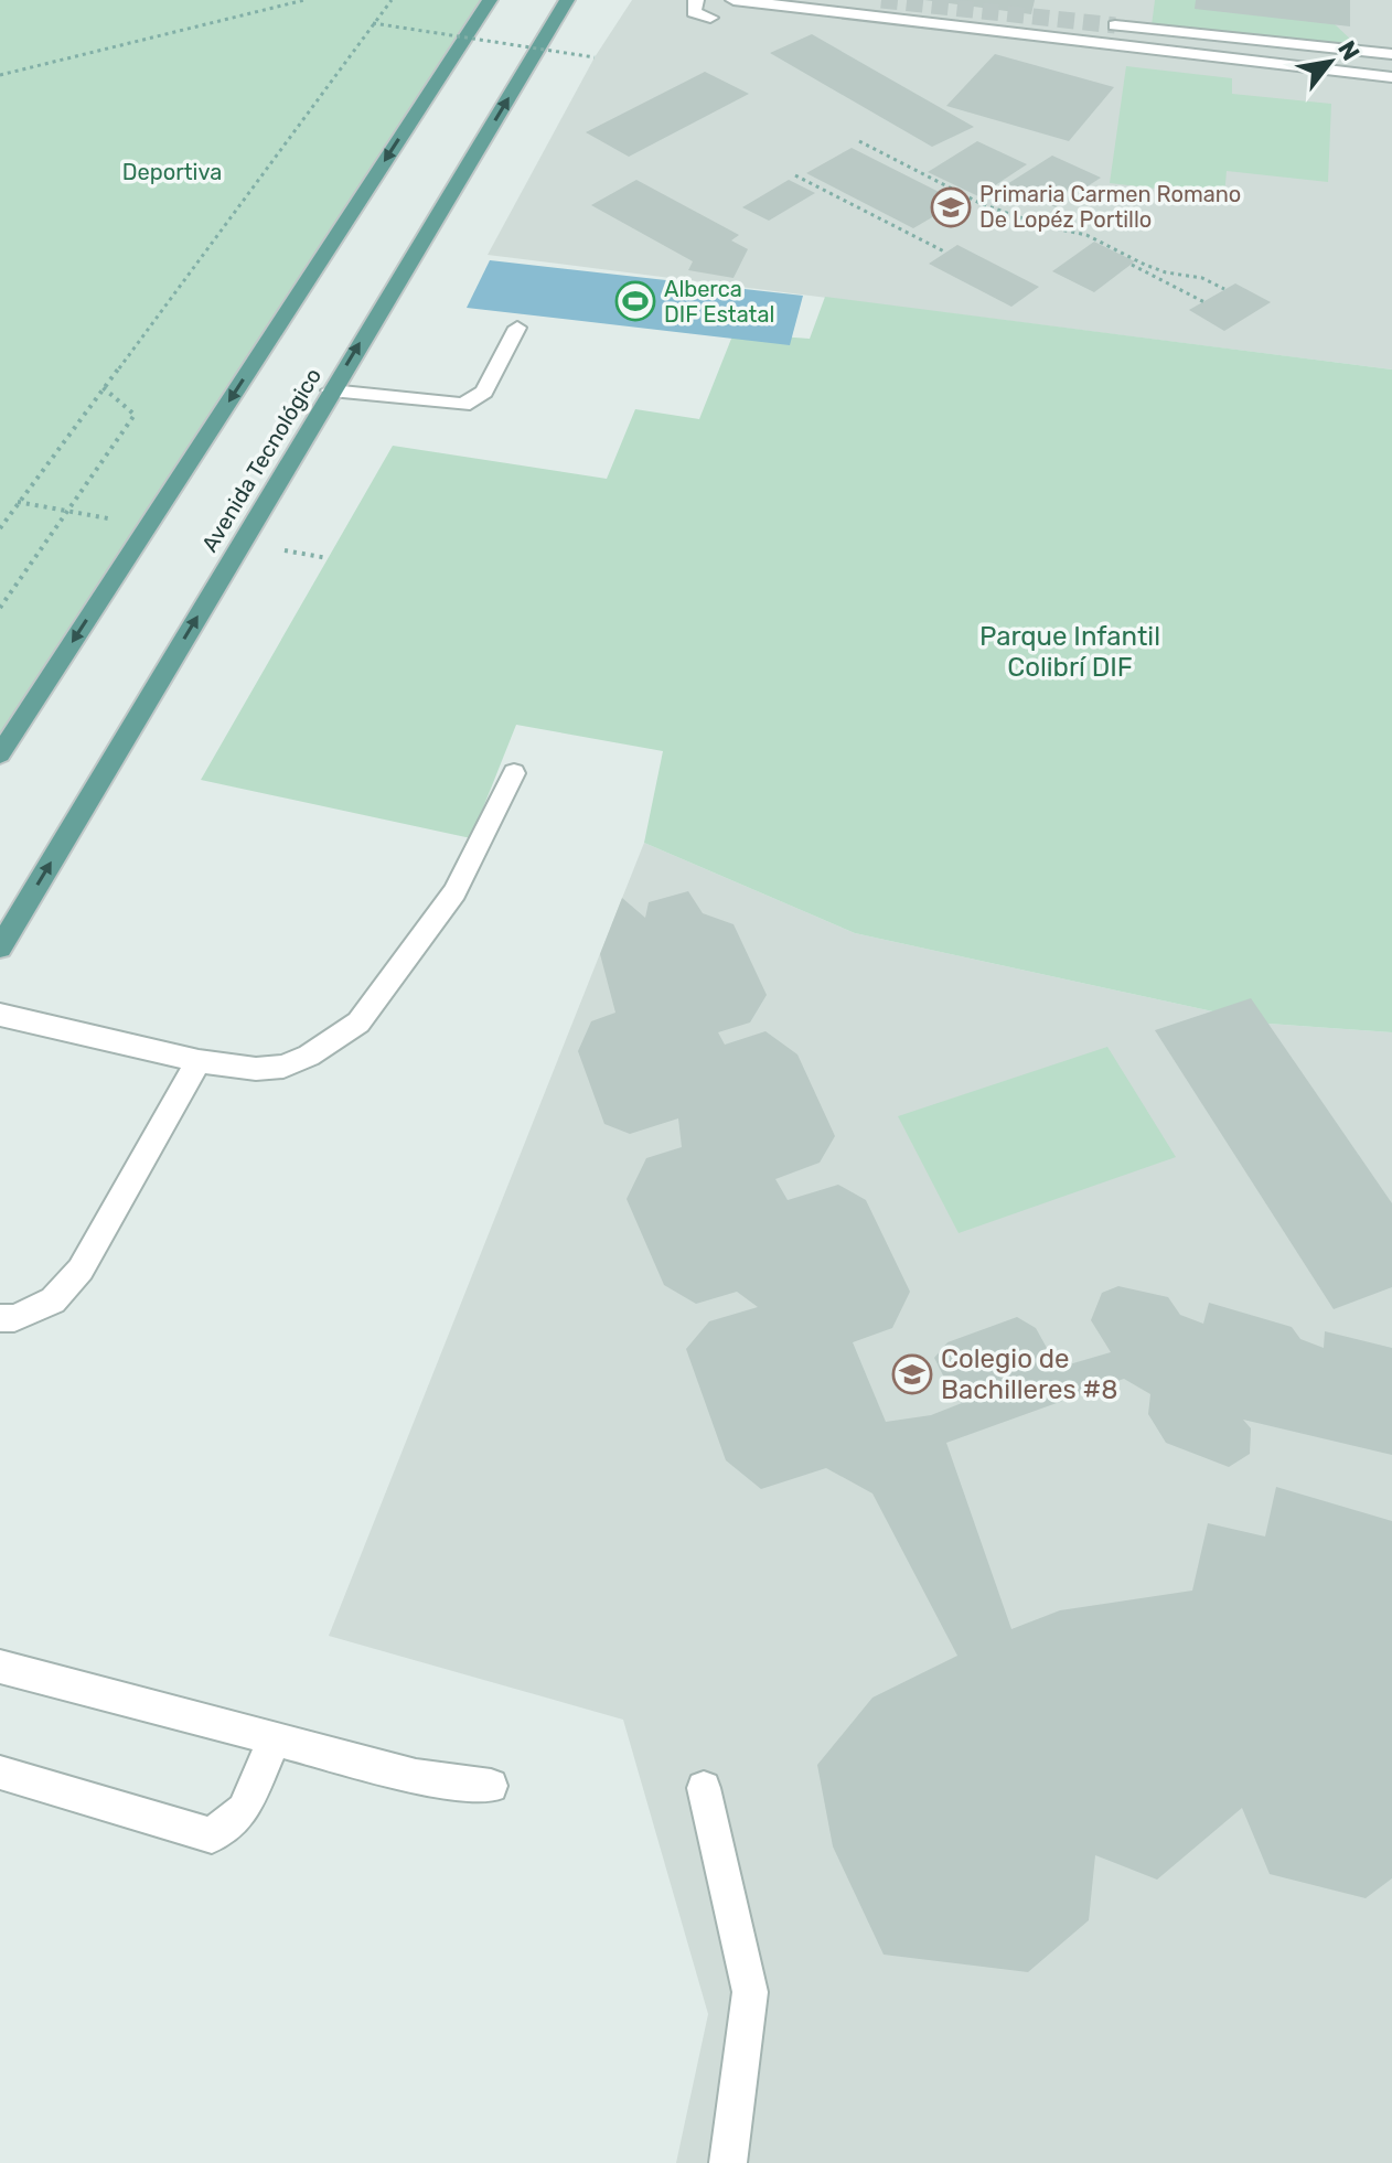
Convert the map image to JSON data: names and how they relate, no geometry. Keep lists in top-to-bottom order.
{
  "streets": {
    "main road": ["Avenida Tecnológico"]
  },
  "parks": ["Deportiva", "Parque Infantil Colibrí DIF"],
  "places": {
    "school or university": ["Primaria Carmen Romano De Lopéz Portillo", "Colegio de Bachilleres #8"],
    "sports": ["Alberca DIF Estatal"]
  },
  "north": "top right"
}
